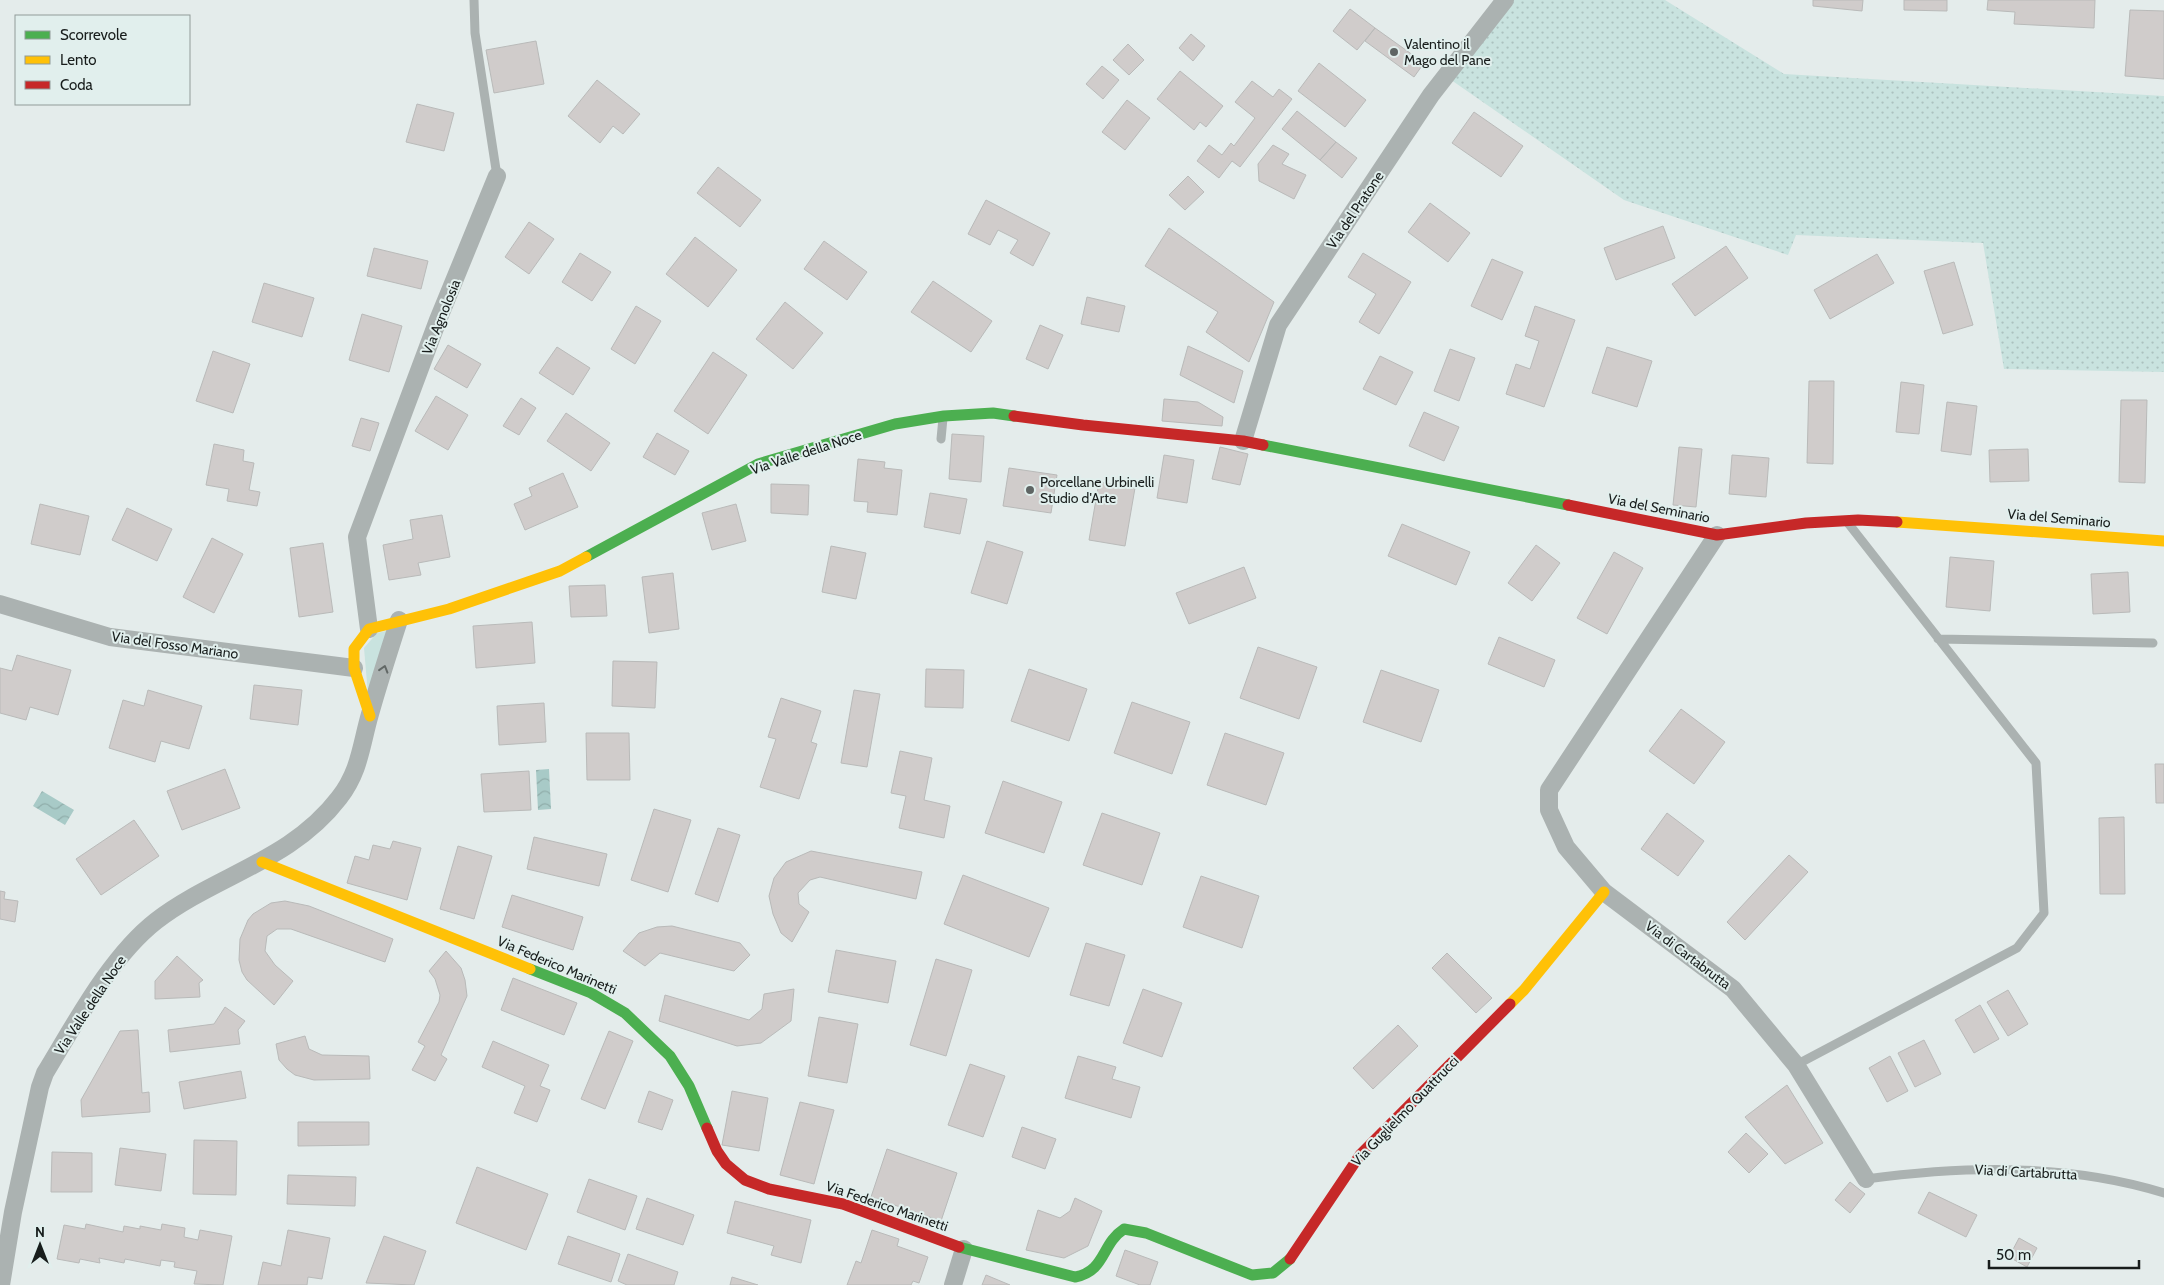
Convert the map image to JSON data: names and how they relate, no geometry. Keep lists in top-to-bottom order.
{
  "streets": {
    "street": [
      "Via del Pratone",
      "Via Agnolosia",
      "Via Valle della Noce",
      "Via del Seminario",
      "Via del Fosso Mariano",
      "Via di Cartabrutta",
      "Via Federico Marinetti",
      "Via Guglielmo Quattrucci"
    ]
  },
  "crossings": [
    ["Via del Pratone", "Via Valle della Noce"],
    ["Via del Pratone", "Via del Seminario"],
    ["Via Agnolosia", "Via Valle della Noce"],
    ["Via Valle della Noce", "Via del Seminario"],
    ["Via Valle della Noce", "Via Federico Marinetti"],
    ["Via del Seminario", "Via di Cartabrutta"],
    ["Via di Cartabrutta", "Via Guglielmo Quattrucci"],
    ["Via Federico Marinetti", "Via Guglielmo Quattrucci"]
  ],
  "places": ["Valentino il Mago del Pane", "Porcellane Urbinelli Studio d'Arte"],
  "legend": ["Scorrevole", "Lento", "Coda"],
  "scale_bar": "50 m",
  "north": "top"
}
